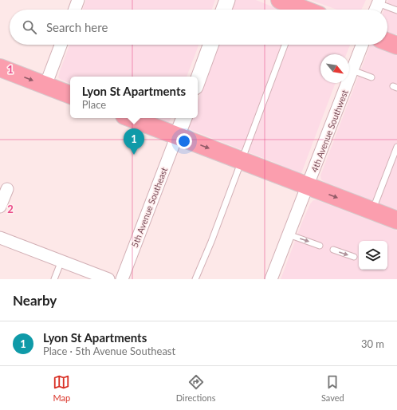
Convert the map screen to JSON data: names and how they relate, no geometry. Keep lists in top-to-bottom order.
{
  "streets": {
    "street": ["4th Avenue Southwest", "5th Avenue Southeast"]
  },
  "north": "bottom right",
  "page": {
    "search": "Search here",
    "popup": ["Lyon St Apartments", "Place"],
    "pins": "1",
    "heading": "Nearby",
    "list": [
      {
        "mark": "1",
        "name": "Lyon St Apartments",
        "note": "Place · 5th Avenue Southeast",
        "value": "30 m"
      }
    ],
    "nav": ["Map", "Directions", "Saved"]
  },
  "grid": {
    "rows": ["1", "2"]
  }
}
